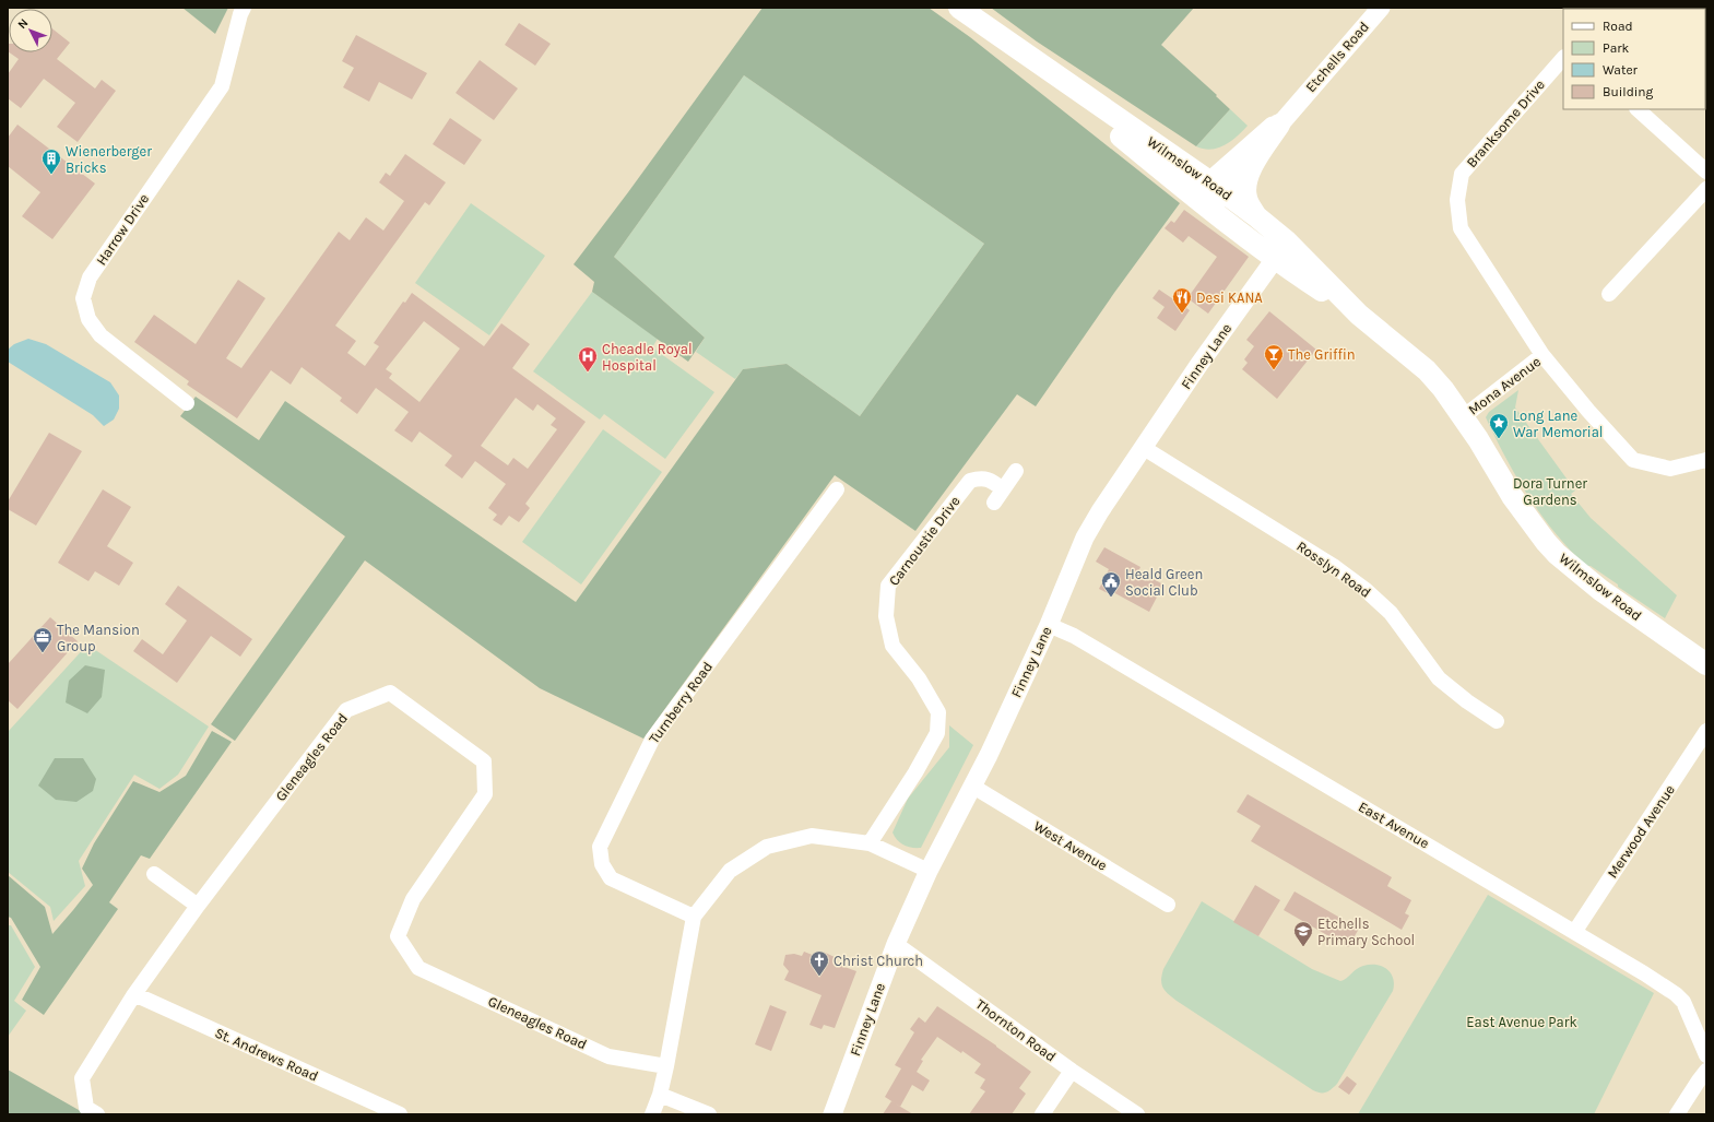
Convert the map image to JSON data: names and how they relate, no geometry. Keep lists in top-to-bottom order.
{
  "streets": {
    "main road": ["Wilmslow Road"],
    "street": [
      "Etchells Road",
      "Branksome Drive",
      "Harrow Drive",
      "Finney Lane",
      "Mona Avenue",
      "Carnoustie Drive",
      "Rosslyn Road",
      "Turnberry Road",
      "Gleneagles Road",
      "East Avenue",
      "Merwood Avenue",
      "West Avenue",
      "Thornton Road",
      "St. Andrews Road"
    ]
  },
  "crossings": [
    ["Etchells Road", "Wilmslow Road"],
    ["Branksome Drive", "Mona Avenue"],
    ["Wilmslow Road", "Finney Lane"],
    ["Wilmslow Road", "Mona Avenue"],
    ["Finney Lane", "Rosslyn Road"],
    ["Finney Lane", "East Avenue"],
    ["Finney Lane", "West Avenue"],
    ["Finney Lane", "Thornton Road"],
    ["Gleneagles Road", "St. Andrews Road"],
    ["East Avenue", "Merwood Avenue"]
  ],
  "parks": ["Dora Turner Gardens", "East Avenue Park"],
  "places": {
    "building": ["Wienerberger Bricks"],
    "restaurant": ["Desi KANA"],
    "bar": ["The Griffin"],
    "hospital": ["Cheadle Royal Hospital"],
    "place": ["Long Lane War Memorial"],
    "public building": ["Heald Green Social Club"],
    "office": ["The Mansion Group"],
    "school or university": ["Etchells Primary School"],
    "church": ["Christ Church"]
  },
  "legend": [
    "Road",
    "Park",
    "Water",
    "Building"
  ],
  "north": "top left"
}
